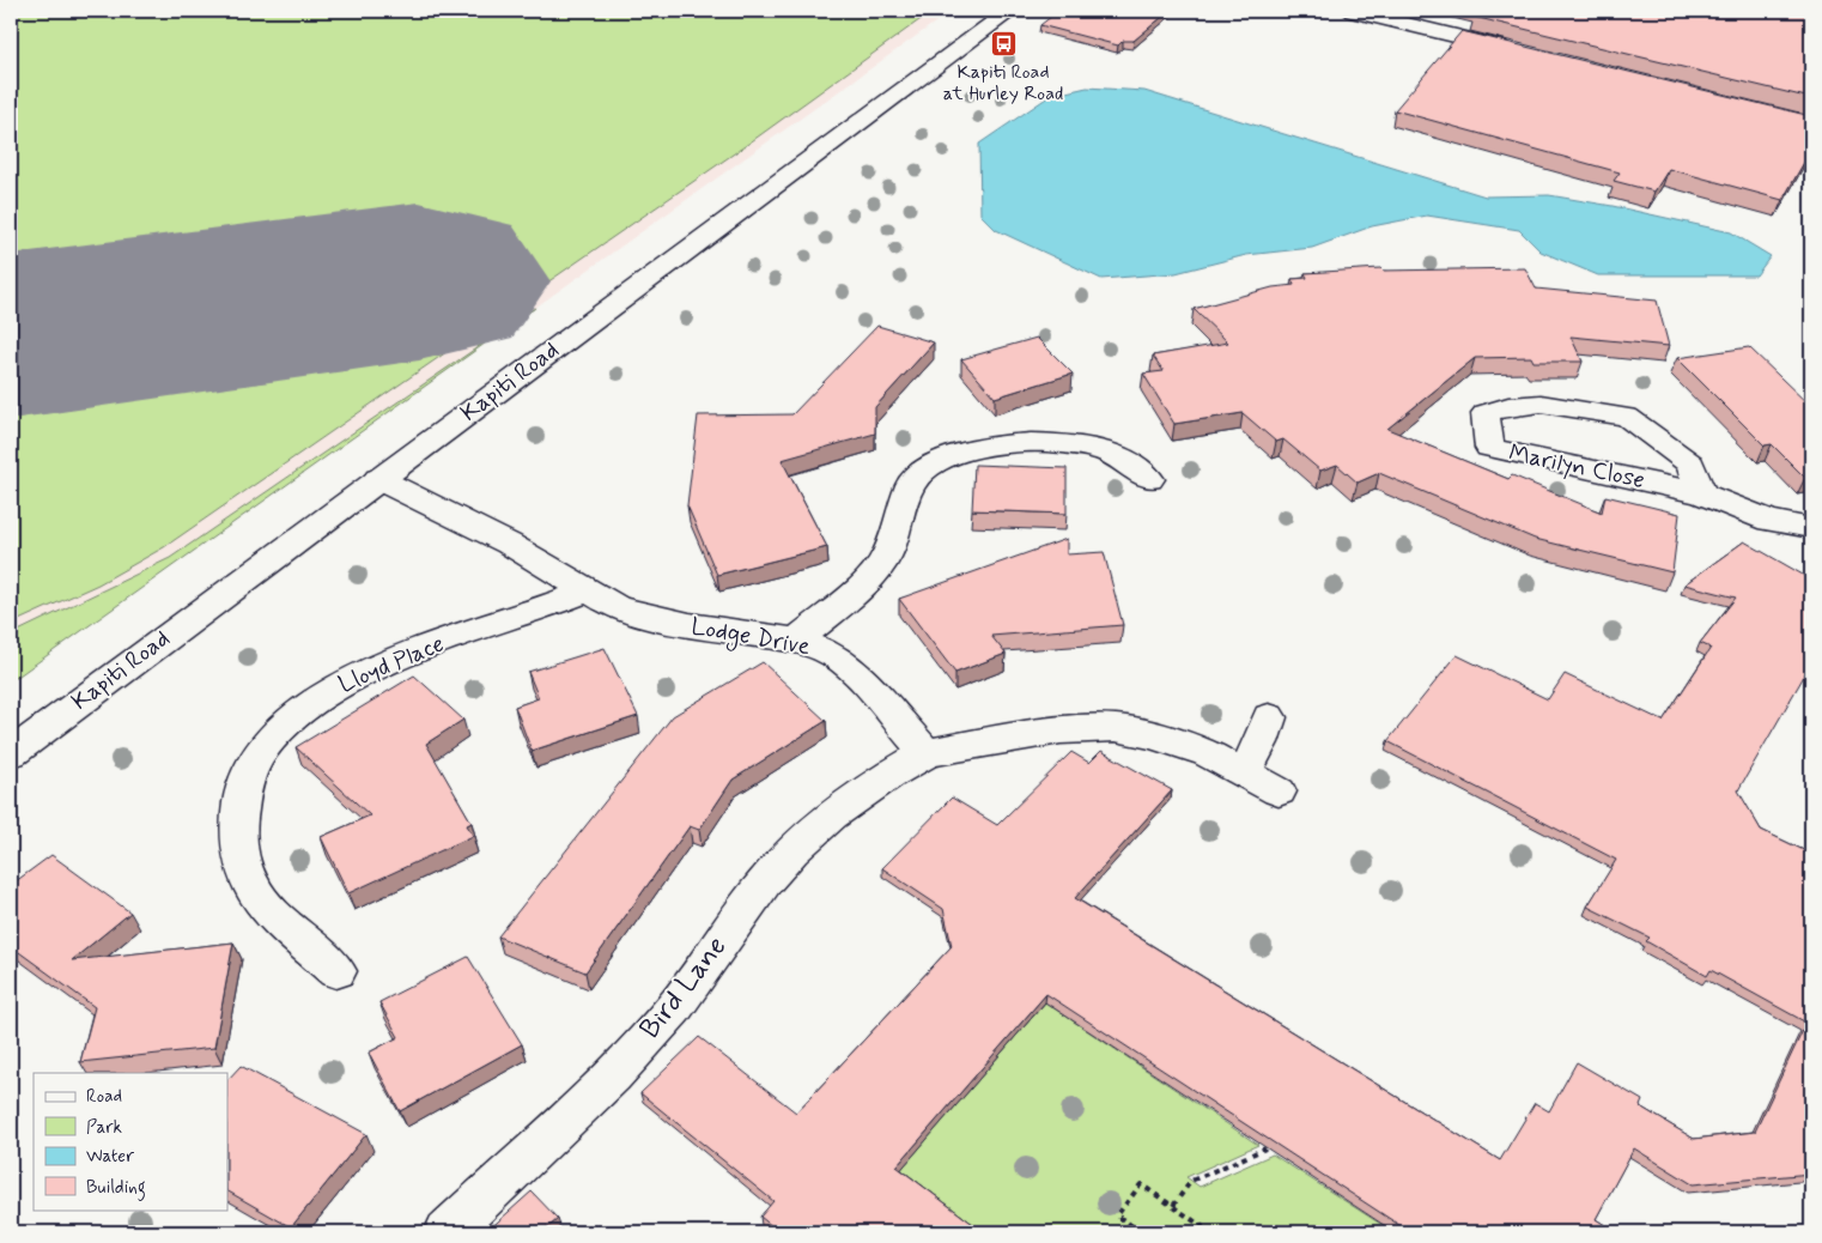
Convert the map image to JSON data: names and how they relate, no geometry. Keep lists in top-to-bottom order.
{
  "streets": {
    "street": [
      "Kapiti Road",
      "Marilyn Close",
      "Lodge Drive",
      "Lloyd Place",
      "Bird Lane"
    ]
  },
  "crossings": [
    ["Kapiti Road", "Lodge Drive"],
    ["Lodge Drive", "Lloyd Place"],
    ["Lodge Drive", "Bird Lane"]
  ],
  "places": {
    "bus stop": ["Kapiti Road at Hurley Road"]
  },
  "legend": [
    "Road",
    "Park",
    "Water",
    "Building"
  ]
}
